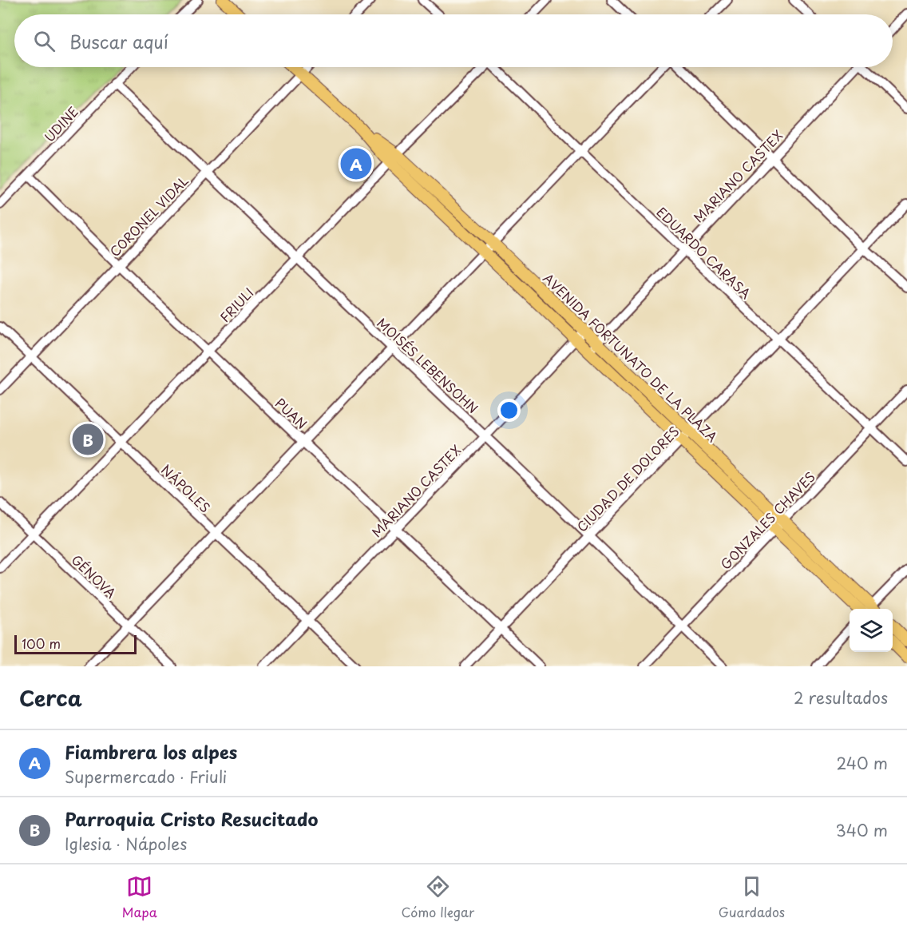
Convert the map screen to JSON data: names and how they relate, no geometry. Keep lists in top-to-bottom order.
{
  "streets": {
    "main road": ["AVENIDA FORTUNATO DE LA PLAZA"],
    "street": [
      "UDINE",
      "MARIANO CASTEX",
      "CORONEL VIDAL",
      "EDUARDO CARASA",
      "FRIULI",
      "MOISÉS LEBENSOHN",
      "PUAN",
      "CIUDAD DE DOLORES",
      "NÁPOLES",
      "GONZALES CHAVES",
      "GÉNOVA"
    ]
  },
  "crossings": [
    ["UDINE", "MOISÉS LEBENSOHN"],
    ["UDINE", "PUAN"],
    ["MARIANO CASTEX", "EDUARDO CARASA"],
    ["MARIANO CASTEX", "AVENIDA FORTUNATO DE LA PLAZA"],
    ["MARIANO CASTEX", "MOISÉS LEBENSOHN"],
    ["MARIANO CASTEX", "PUAN"],
    ["MARIANO CASTEX", "NÁPOLES"],
    ["CORONEL VIDAL", "AVENIDA FORTUNATO DE LA PLAZA"],
    ["CORONEL VIDAL", "MOISÉS LEBENSOHN"],
    ["CORONEL VIDAL", "PUAN"],
    ["CORONEL VIDAL", "NÁPOLES"],
    ["EDUARDO CARASA", "CIUDAD DE DOLORES"],
    ["EDUARDO CARASA", "GONZALES CHAVES"],
    ["FRIULI", "AVENIDA FORTUNATO DE LA PLAZA"],
    ["FRIULI", "MOISÉS LEBENSOHN"],
    ["FRIULI", "PUAN"],
    ["FRIULI", "NÁPOLES"],
    ["FRIULI", "GÉNOVA"],
    ["AVENIDA FORTUNATO DE LA PLAZA", "CIUDAD DE DOLORES"],
    ["AVENIDA FORTUNATO DE LA PLAZA", "GONZALES CHAVES"],
    ["MOISÉS LEBENSOHN", "CIUDAD DE DOLORES"],
    ["MOISÉS LEBENSOHN", "GONZALES CHAVES"],
    ["PUAN", "CIUDAD DE DOLORES"]
  ],
  "scale_bar": "100 m",
  "page": {
    "search": "Buscar aquí",
    "pins": ["A", "B"],
    "scale": "100 m",
    "heading": ["Cerca", "2 resultados"],
    "list": [
      {
        "mark": "A",
        "name": "Fiambrera los alpes",
        "note": "Supermercado · Friuli",
        "value": "240 m"
      },
      {
        "mark": "B",
        "name": "Parroquia Cristo Resucitado",
        "note": "Iglesia · Nápoles",
        "value": "340 m"
      }
    ],
    "nav": ["Mapa", "Cómo llegar", "Guardados"]
  }
}
